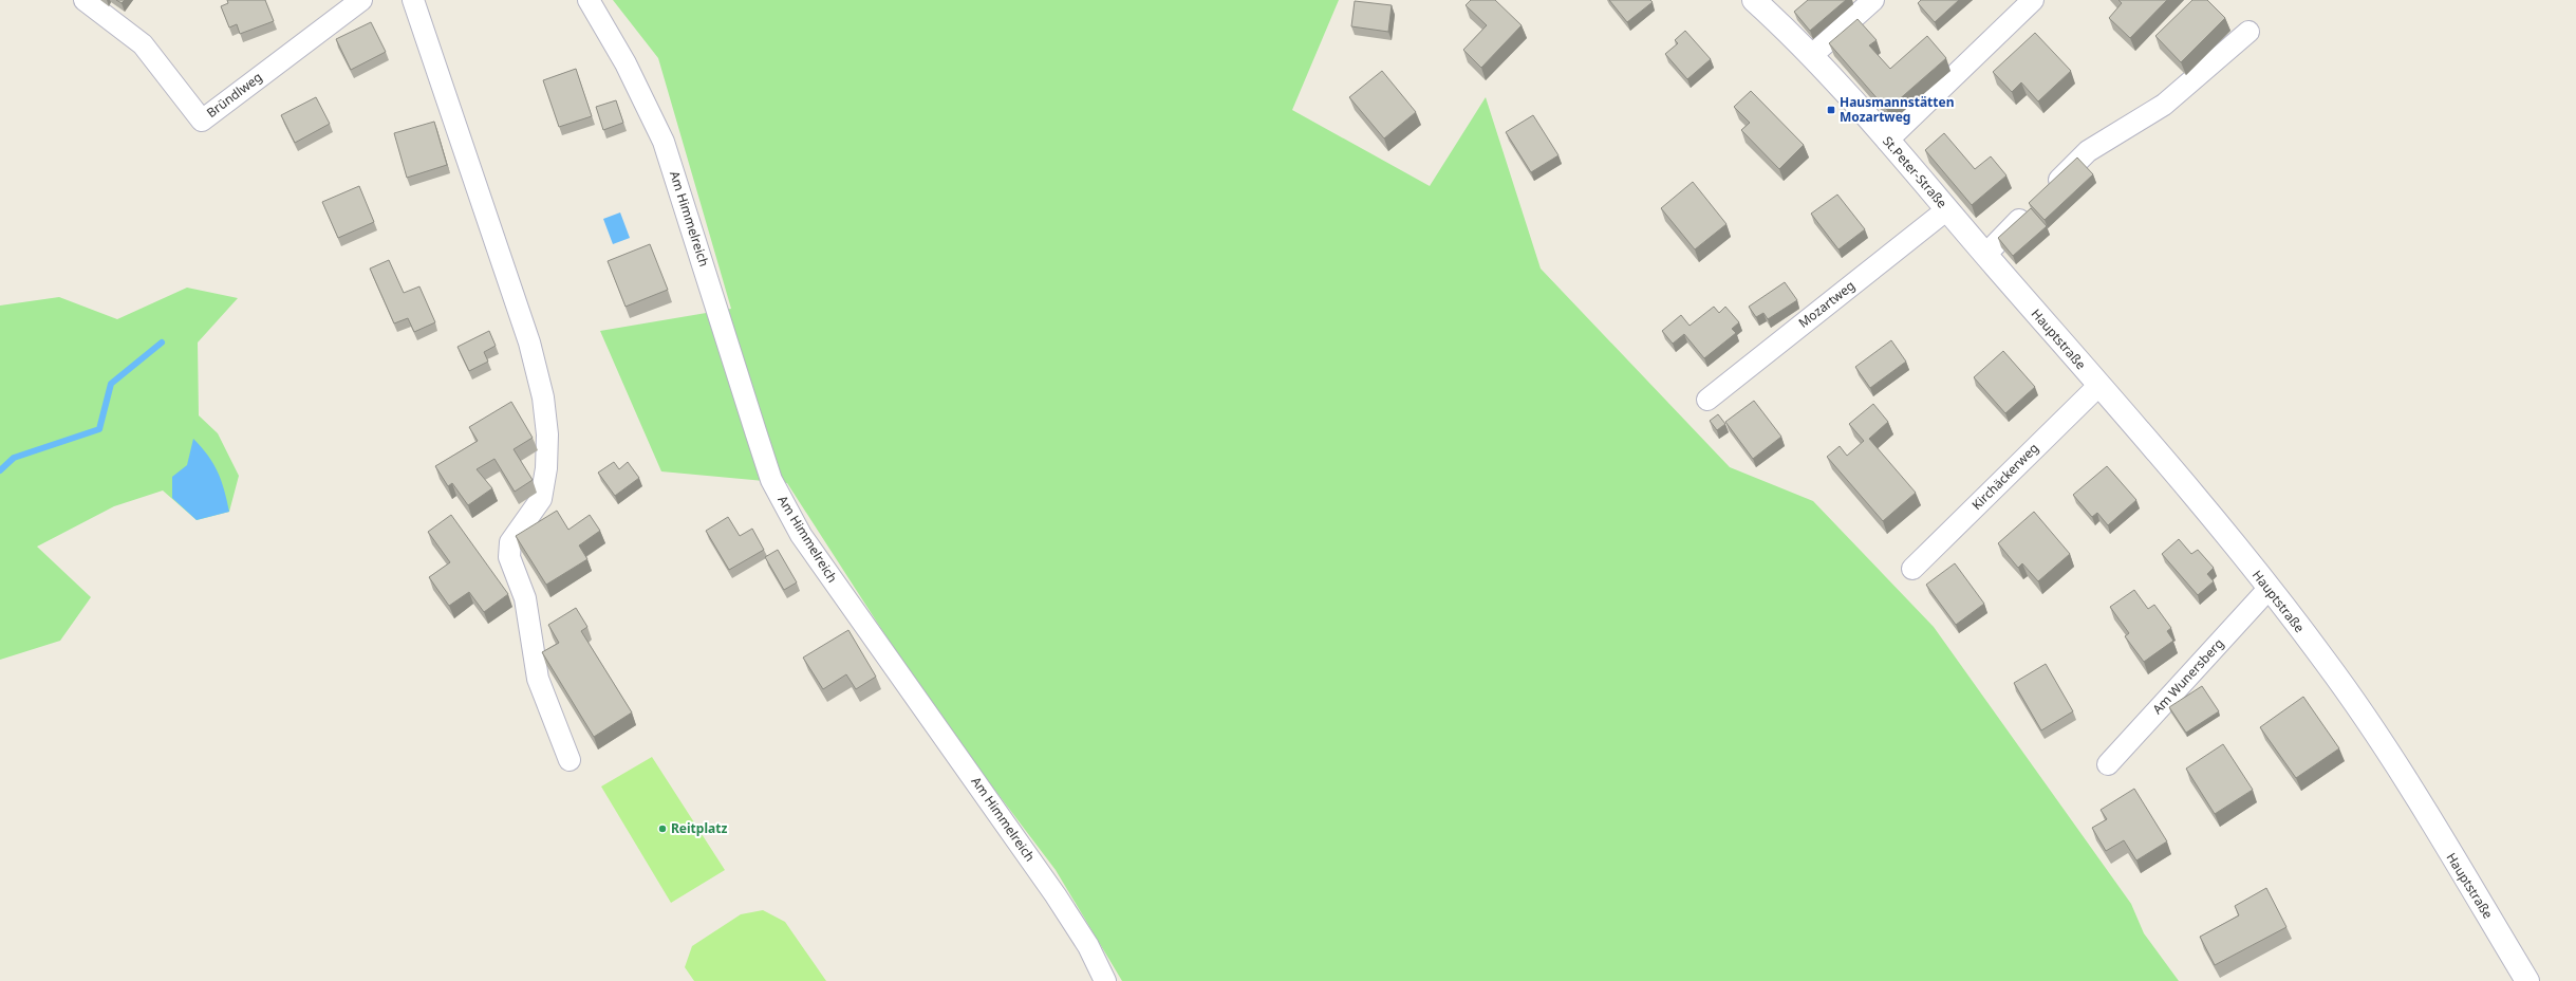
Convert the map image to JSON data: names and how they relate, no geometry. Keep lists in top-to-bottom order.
{
  "streets": {
    "main road": ["St.Peter-Straße", "Hauptstraße"],
    "street": [
      "Bründlweg",
      "Am Himmelreich",
      "Mozartweg",
      "Kirchäckerweg",
      "Am Wunersberg"
    ]
  },
  "crossings": [
    ["St.Peter-Straße", "Mozartweg"],
    ["St.Peter-Straße", "Hauptstraße"],
    ["Hauptstraße", "Kirchäckerweg"],
    ["Hauptstraße", "Am Wunersberg"]
  ],
  "places": {
    "transit": ["Hausmannstätten Mozartweg"],
    "other": ["Reitplatz"]
  }
}
